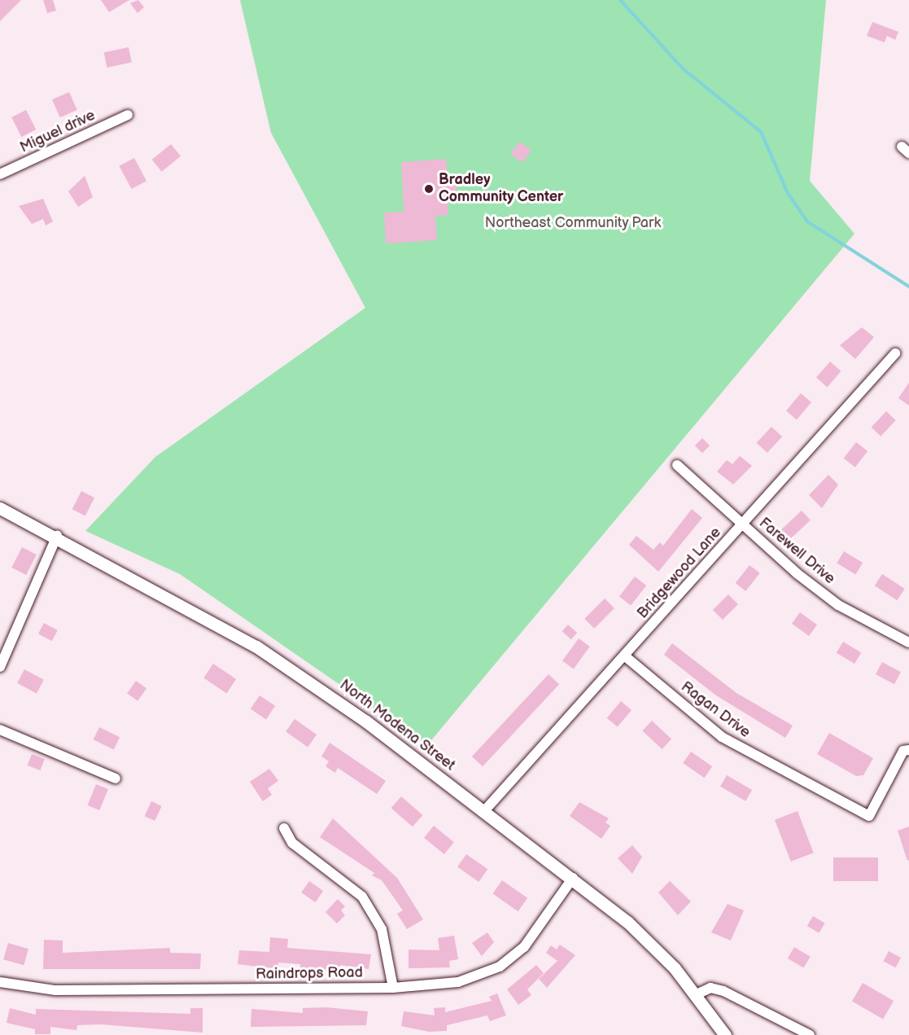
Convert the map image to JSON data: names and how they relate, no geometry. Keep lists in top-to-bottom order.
{
  "streets": {
    "street": [
      "Miguel drive",
      "Farewell Drive",
      "Bridgewood Lane",
      "Ragan Drive",
      "North Modena Street",
      "Raindrops Road"
    ]
  },
  "crossings": [
    ["Farewell Drive", "Bridgewood Lane"],
    ["Bridgewood Lane", "Ragan Drive"],
    ["Bridgewood Lane", "North Modena Street"],
    ["North Modena Street", "Raindrops Road"]
  ],
  "parks": ["Northeast Community Park"],
  "places": ["Bradley Community Center"]
}
